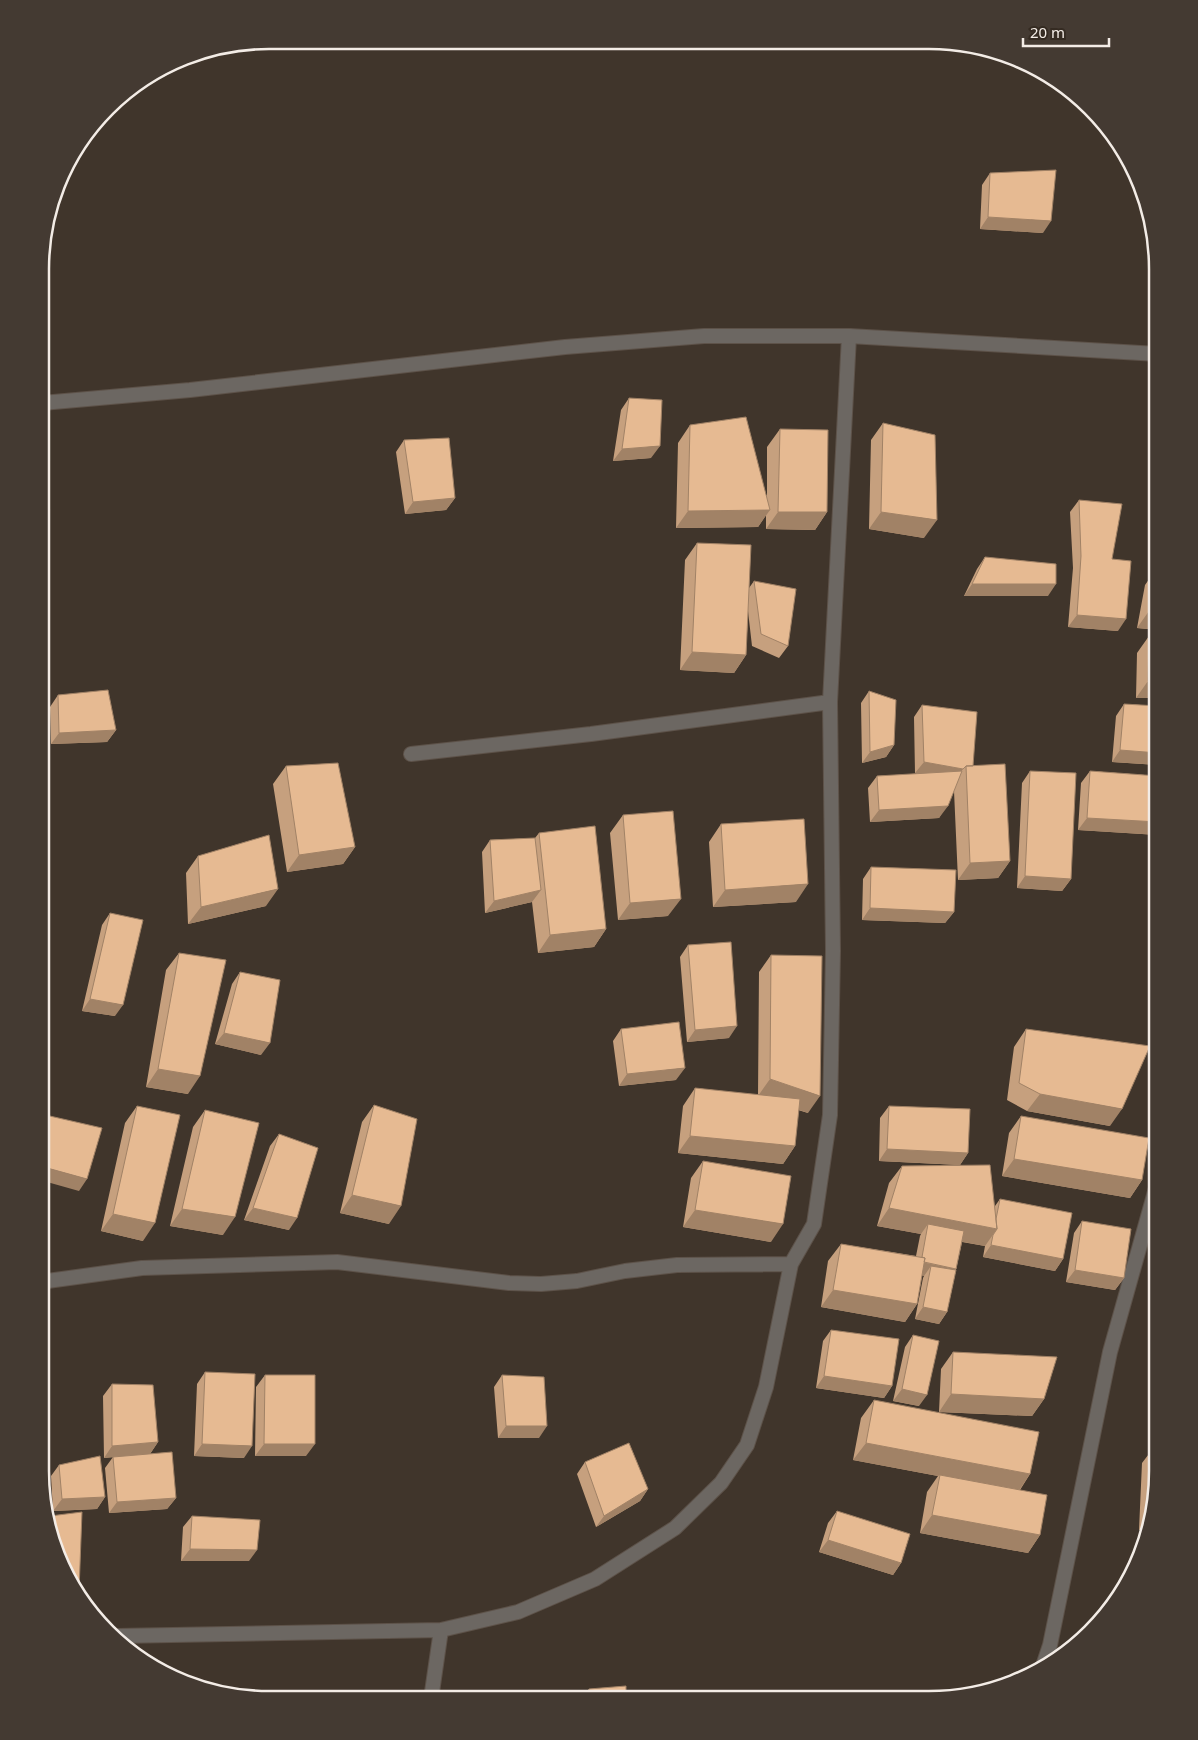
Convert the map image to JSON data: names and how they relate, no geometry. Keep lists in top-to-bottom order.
{
  "scale_bar": "20 m"
}
